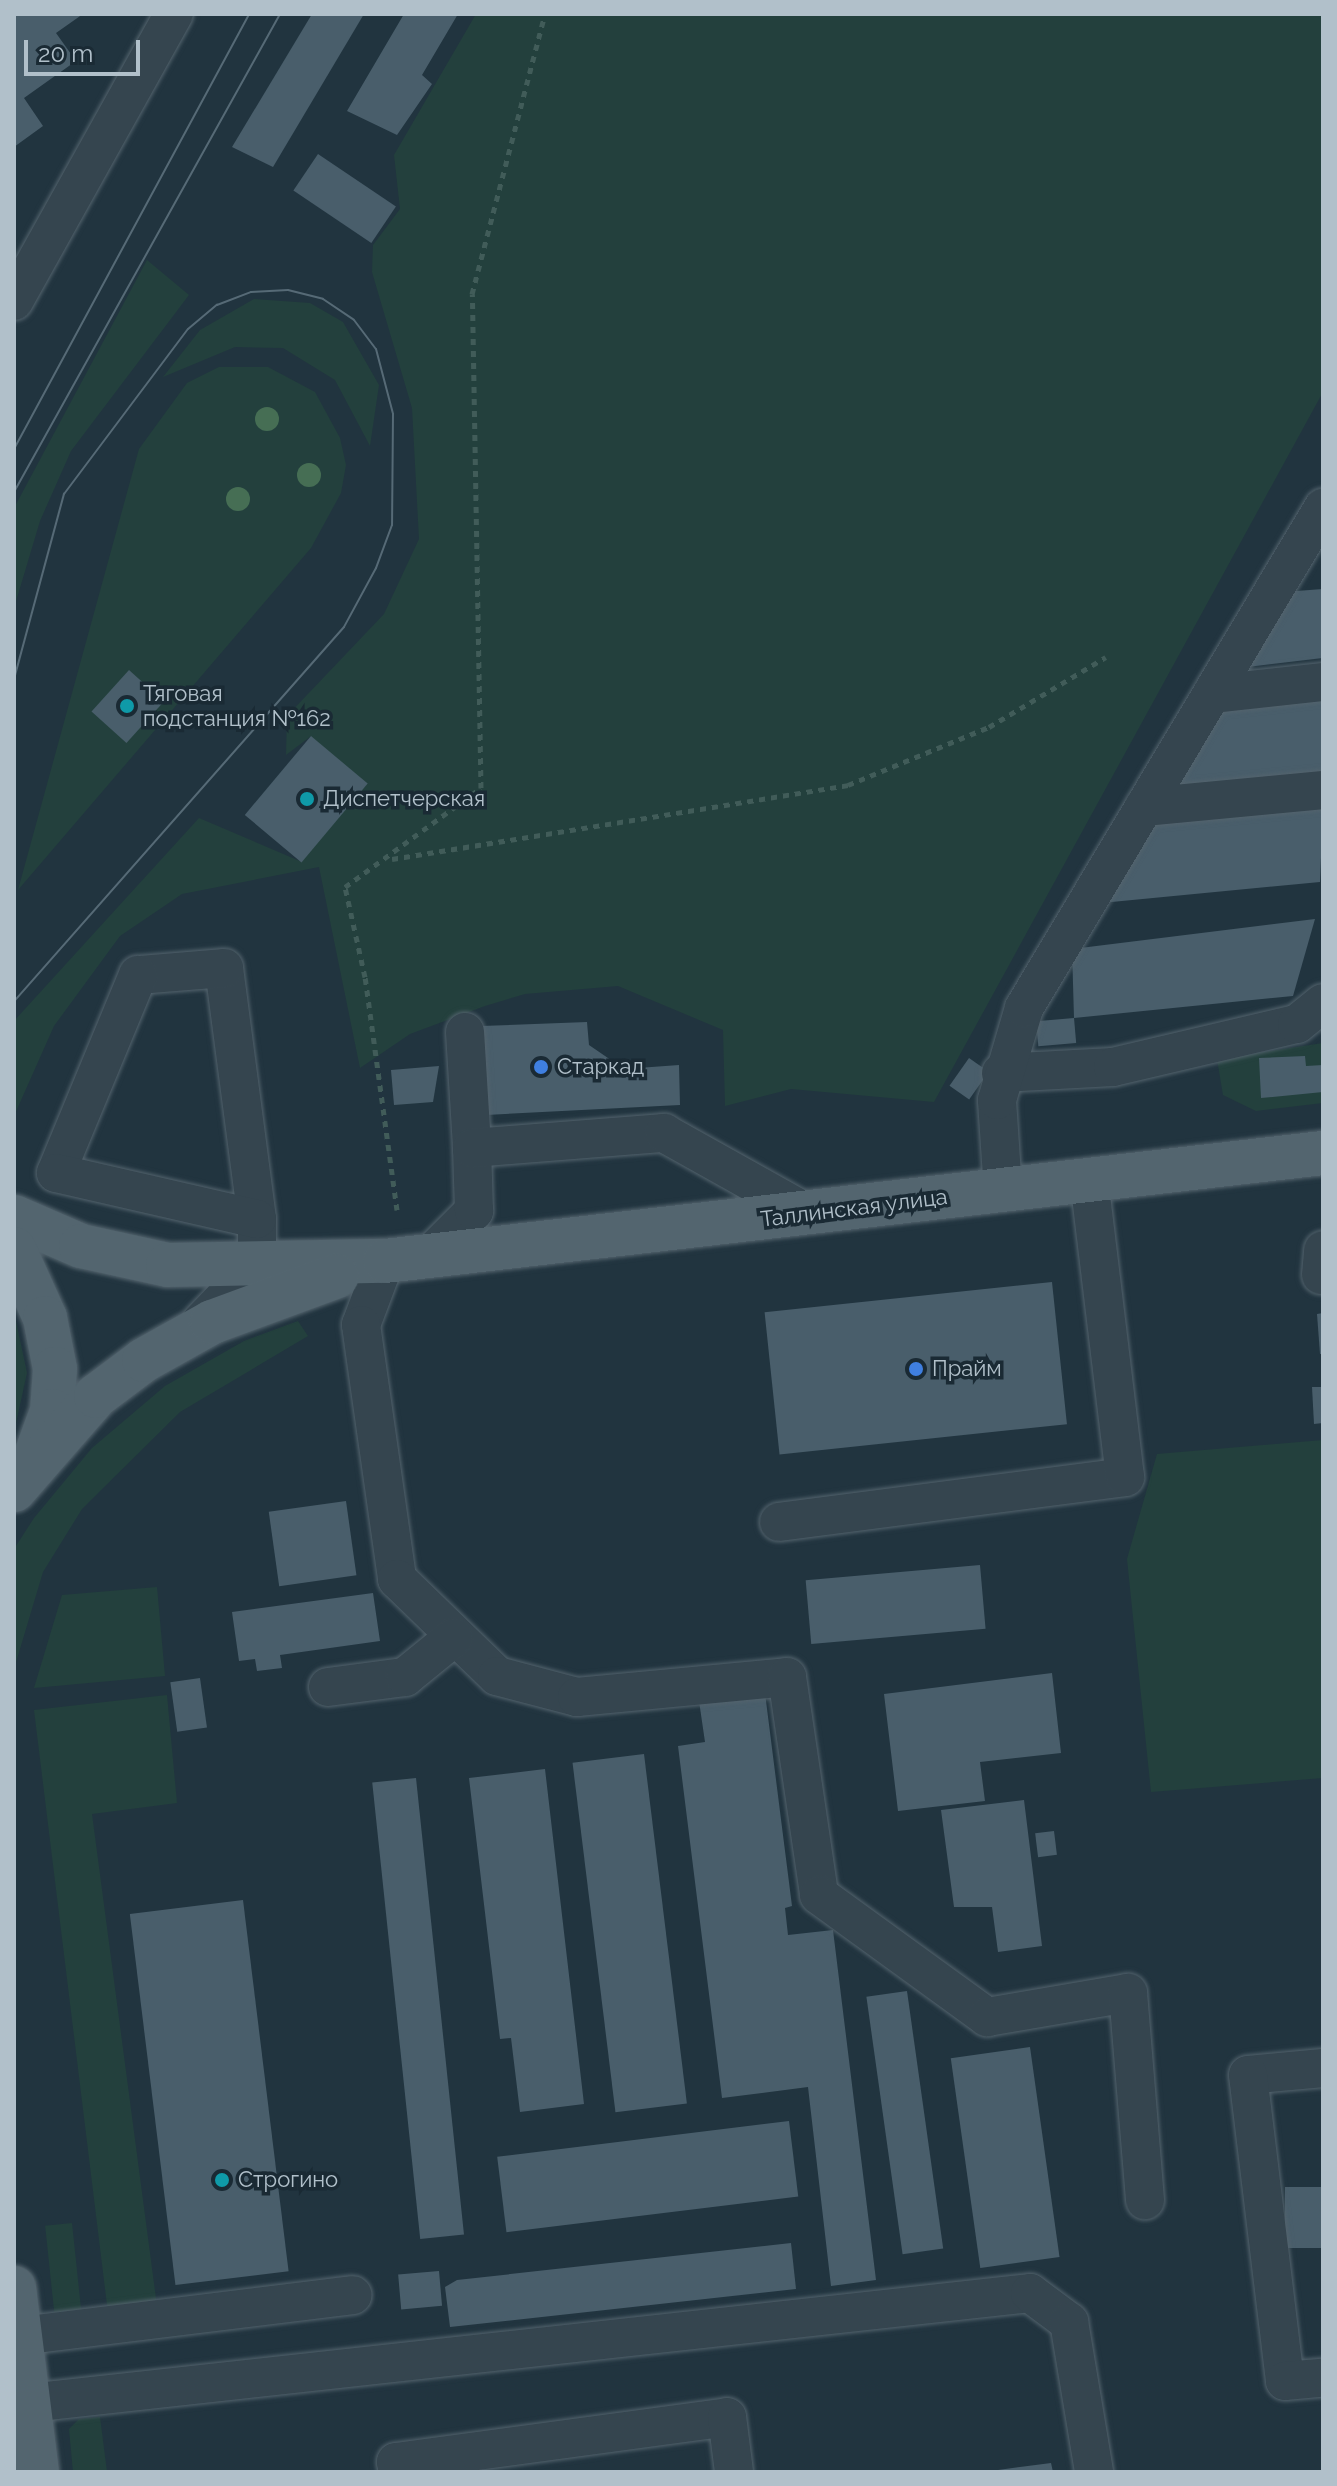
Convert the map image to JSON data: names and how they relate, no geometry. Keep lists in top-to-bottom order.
{
  "streets": {
    "main road": ["Таллинская улица"]
  },
  "places": [
    "Тяговая подстанция №162",
    "Диспетчерская",
    "Старкад",
    "Прайм",
    "Строгино"
  ],
  "scale_bar": "20 m"
}
